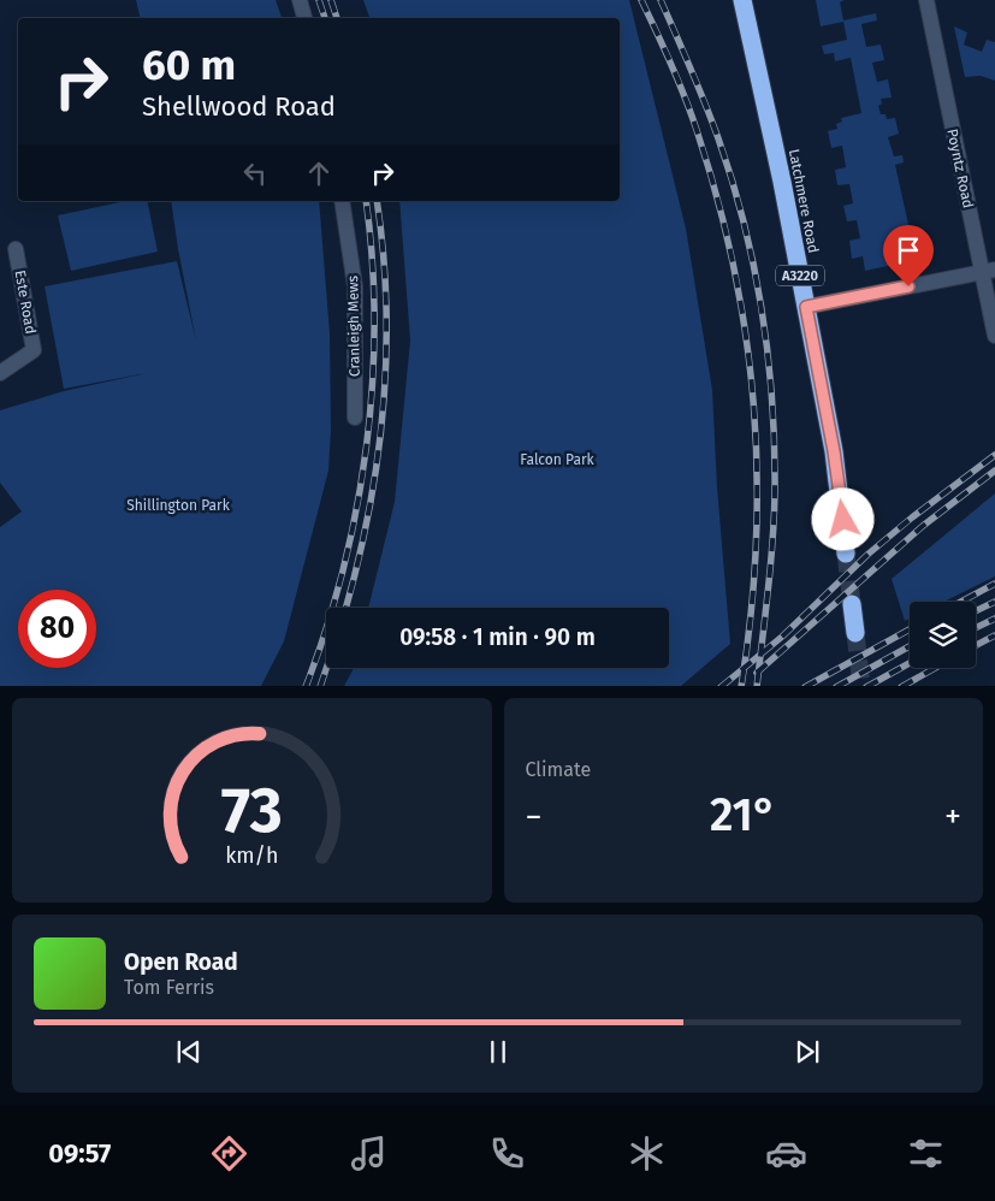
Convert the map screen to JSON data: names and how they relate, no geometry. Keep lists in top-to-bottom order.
{
  "streets": {
    "highway": ["Latchmere Road", "A3220"],
    "street": ["Poyntz Road", "Este Road", "Cranleigh Mews"]
  },
  "parks": ["Falcon Park", "Shillington Park"],
  "page": {
    "turn": ["60 m", "Shellwood Road"],
    "limit": "80",
    "trip": "09:58 · 1 min · 90 m",
    "tile": "Climate",
    "heat": ["−", "21°", "+"],
    "song": ["Open Road", "Tom Ferris"],
    "tabs": "09:57",
    "gauge": ["73", "km/h"]
  }
}
